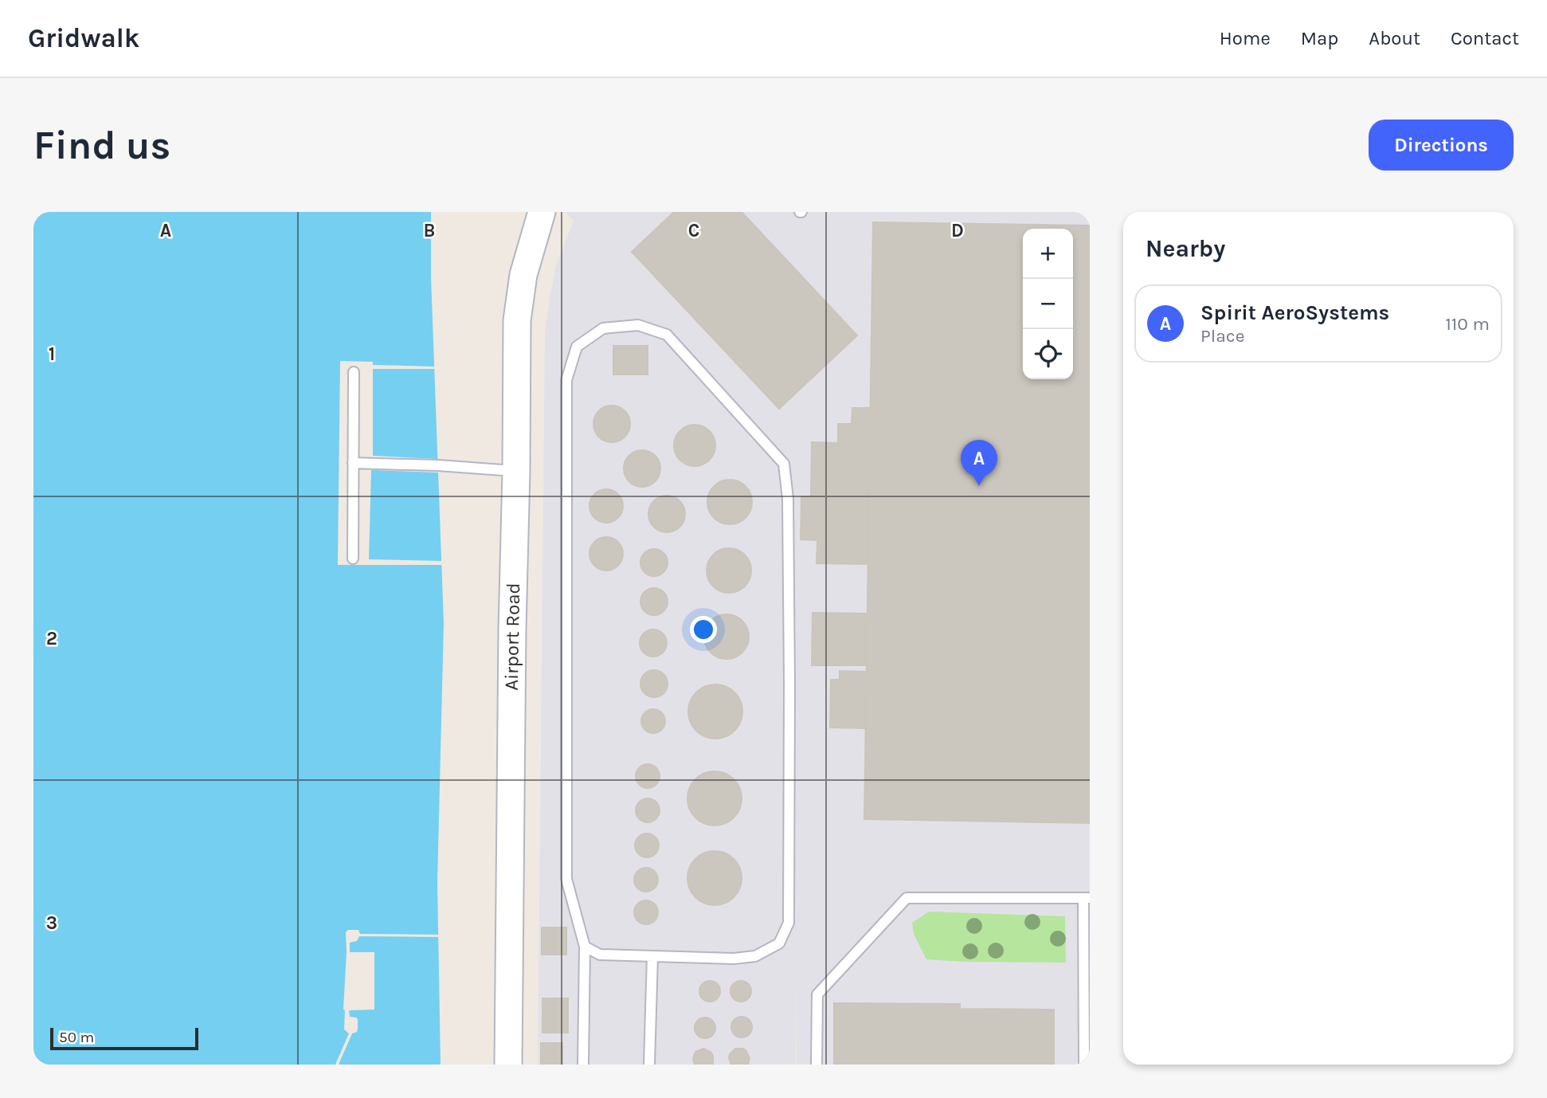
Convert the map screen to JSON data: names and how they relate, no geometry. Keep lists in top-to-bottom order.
{
  "streets": {
    "street": ["Airport Road"]
  },
  "scale_bar": "50 m",
  "page": {
    "header": "Gridwalk",
    "nav": [
      "Home",
      "Map",
      "About",
      "Contact"
    ],
    "buttons": "Directions",
    "title": "Find us",
    "heading": "Nearby",
    "map_buttons": ["+", "−"],
    "list": [
      {
        "mark": "A",
        "name": "Spirit AeroSystems",
        "note": "Place",
        "value": "110 m"
      }
    ],
    "pins": "A",
    "scale": "50 m"
  },
  "grid": {
    "columns": [
      "A",
      "B",
      "C",
      "D"
    ],
    "rows": ["1", "2", "3"]
  }
}
